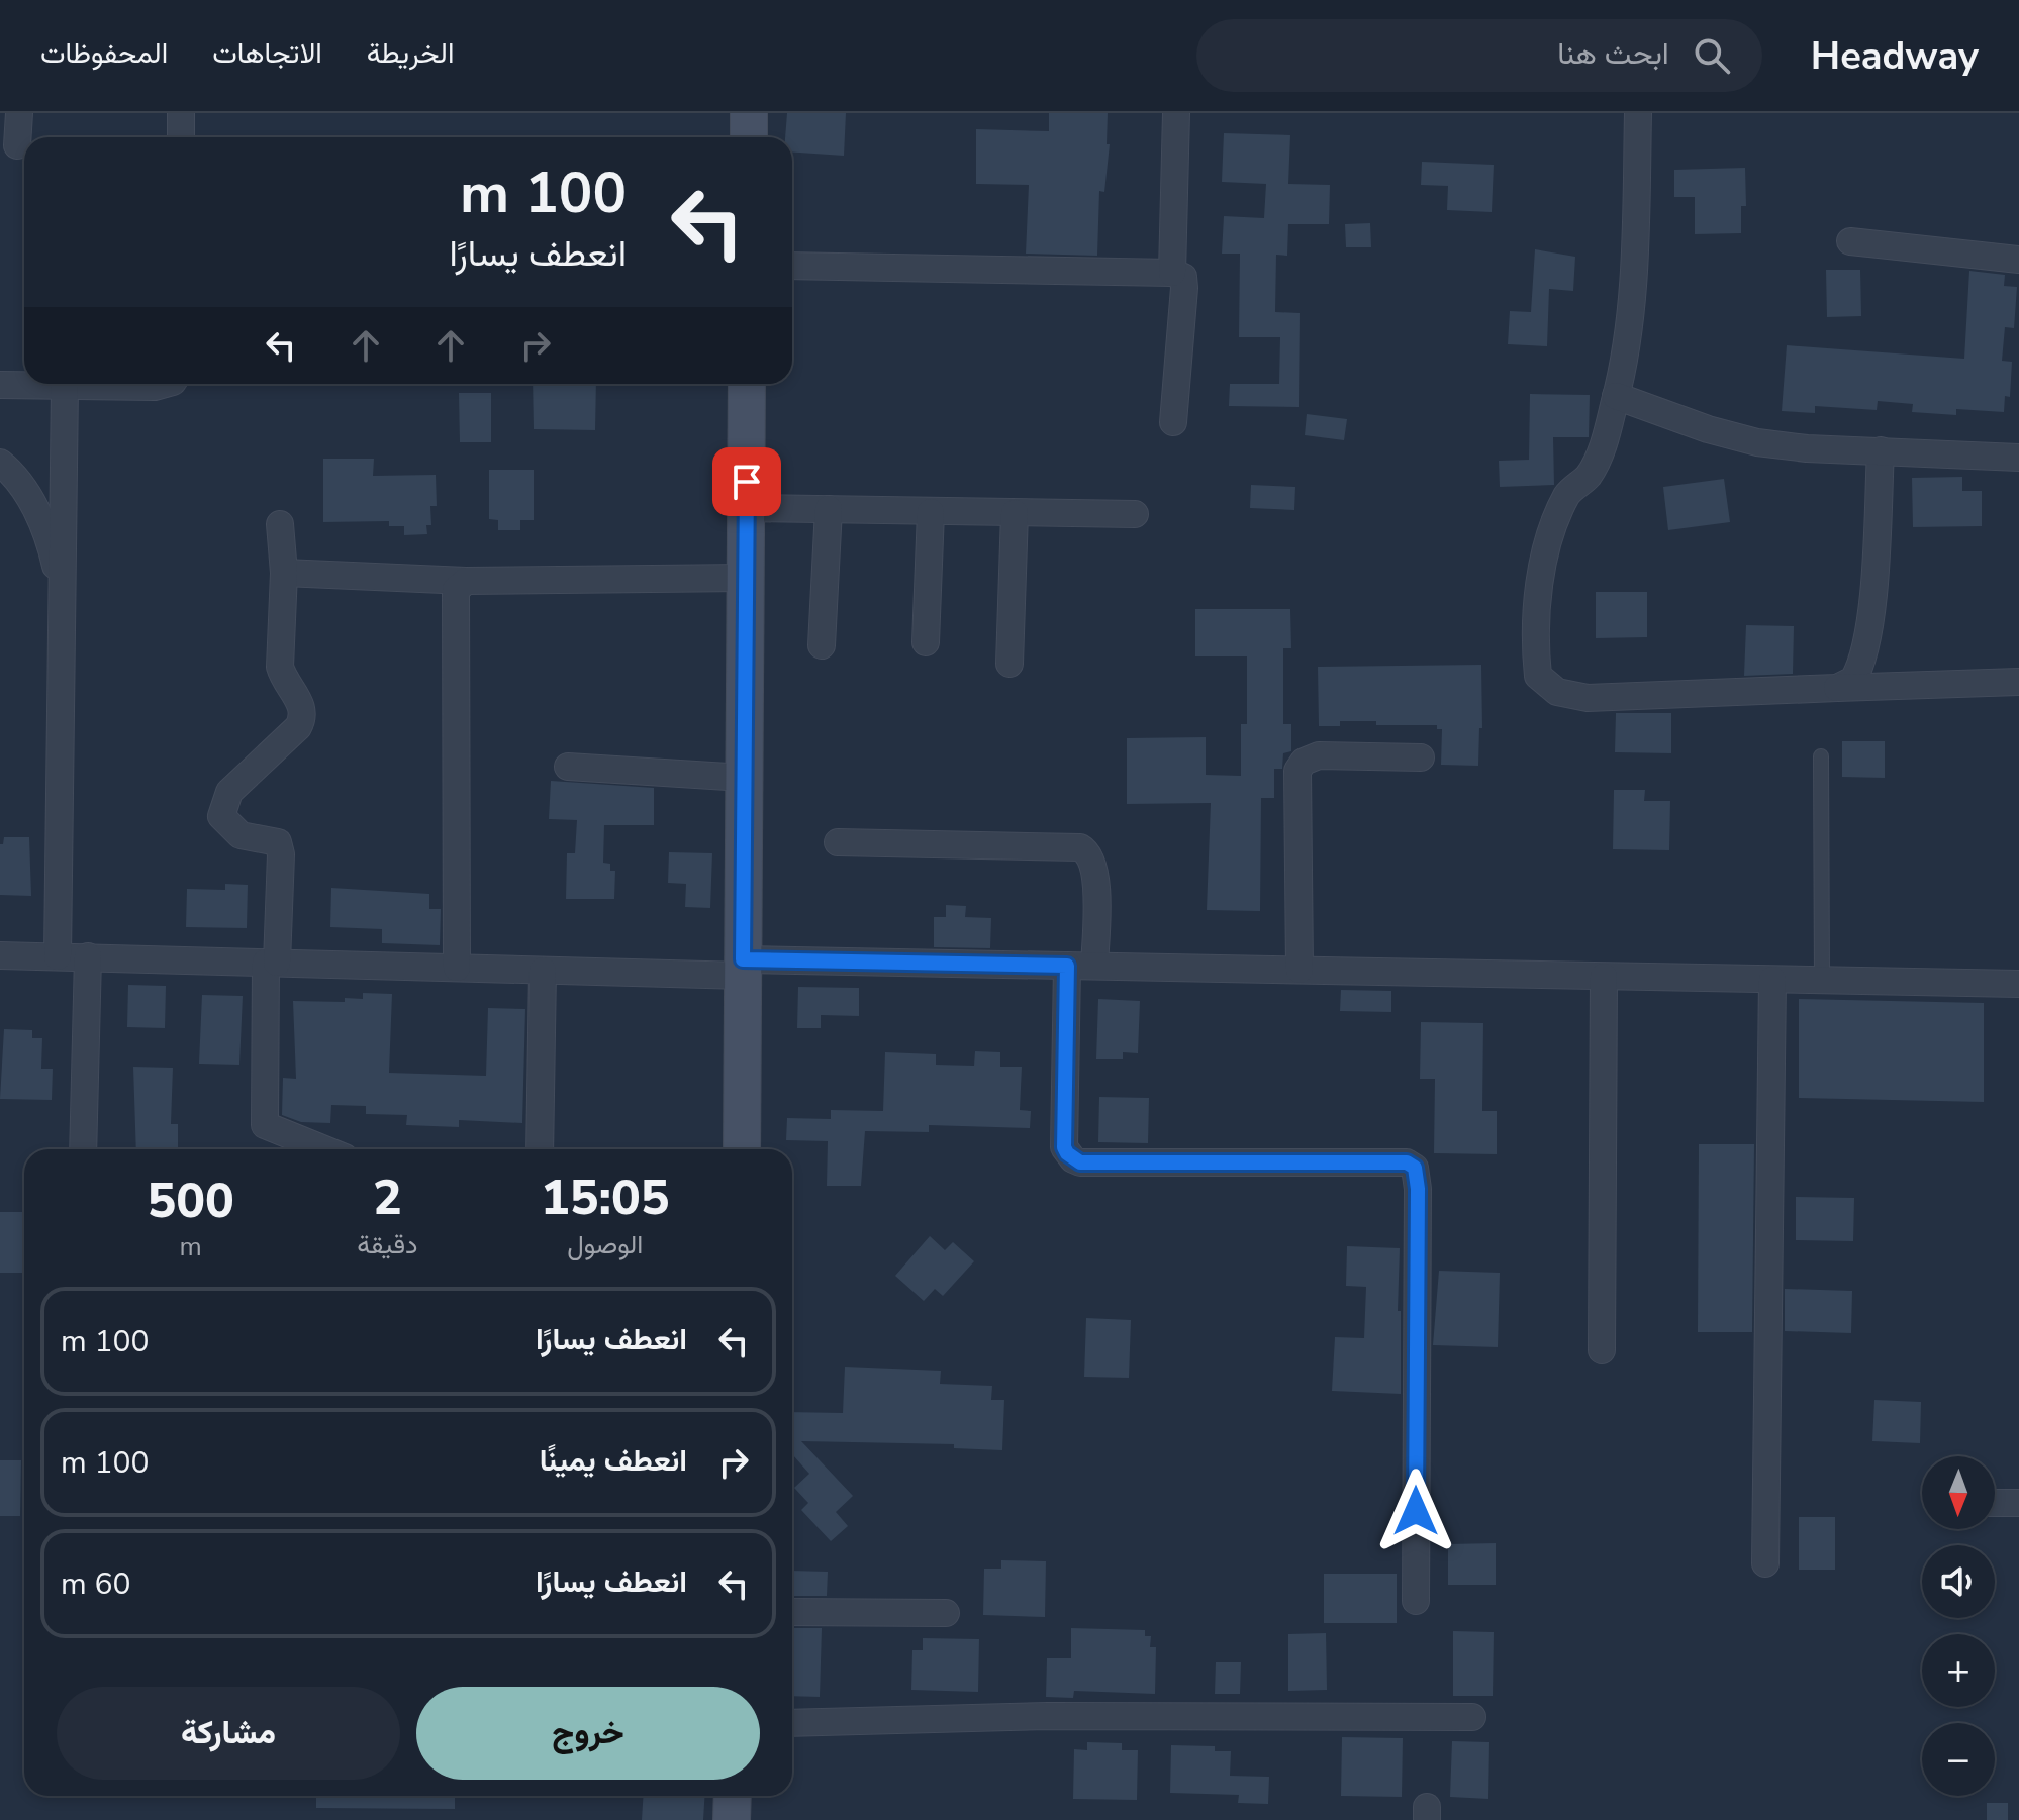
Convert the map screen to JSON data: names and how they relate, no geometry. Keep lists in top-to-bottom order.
{
  "north": "bottom",
  "page": {
    "header": "Headway",
    "search": "ابحث هنا",
    "nav": ["الخريطة", "الاتجاهات", "المحفوظات"],
    "turn": ["100 m", "انعطف يسارًا"],
    "eta": [
      "15:05",
      "الوصول",
      "2",
      "دقيقة",
      "500",
      "m"
    ],
    "list": [
      {
        "name": "انعطف يسارًا",
        "value": "100 m"
      },
      {
        "name": "انعطف يمينًا",
        "value": "100 m"
      },
      {
        "name": "انعطف يسارًا",
        "value": "60 m"
      }
    ],
    "map_buttons": ["+", "−"],
    "buttons": ["خروج", "مشاركة"]
  }
}
